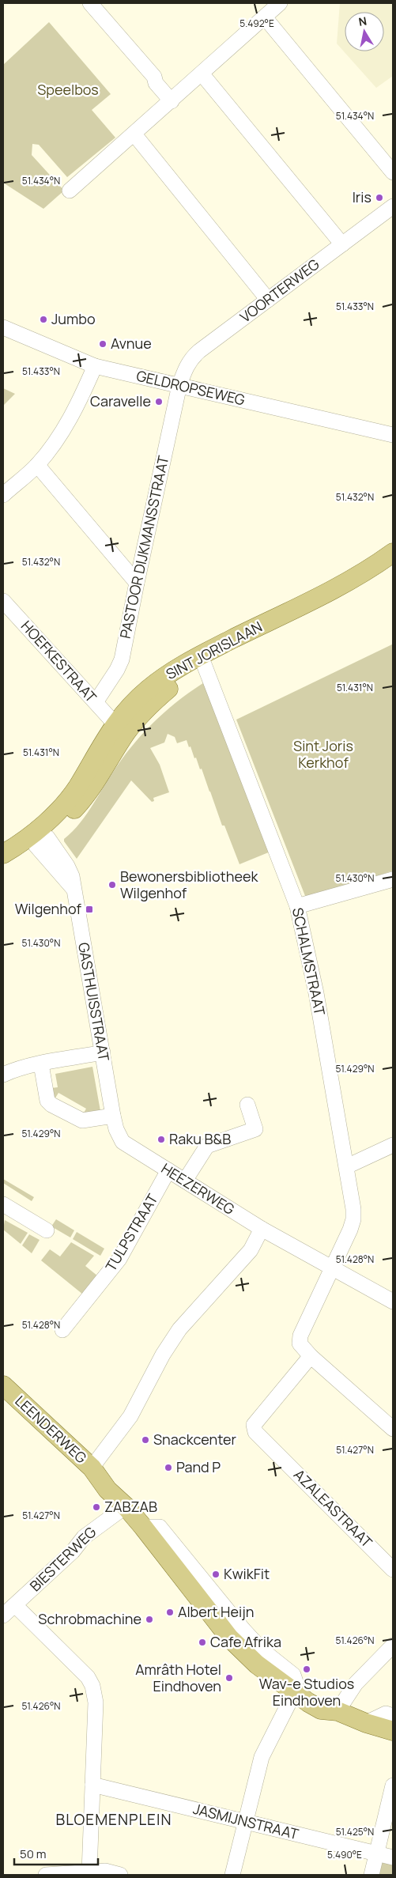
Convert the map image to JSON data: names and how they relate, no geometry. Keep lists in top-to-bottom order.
{
  "streets": {
    "main road": ["SINT JORISLAAN", "LEENDERWEG"],
    "street": [
      "VOORTERWEG",
      "GELDROPSEWEG",
      "PASTOOR DIJKMANSSTRAAT",
      "HOEFKESTRAAT",
      "SCHALMSTRAAT",
      "GASTHUISSTRAAT",
      "HEEZERWEG",
      "TULPSTRAAT",
      "AZALEASTRAAT",
      "BIESTERWEG",
      "JASMIJNSTRAAT"
    ]
  },
  "crossings": [
    ["VOORTERWEG", "GELDROPSEWEG"],
    ["VOORTERWEG", "PASTOOR DIJKMANSSTRAAT"],
    ["GELDROPSEWEG", "PASTOOR DIJKMANSSTRAAT"],
    ["PASTOOR DIJKMANSSTRAAT", "HOEFKESTRAAT"],
    ["SINT JORISLAAN", "HOEFKESTRAAT"],
    ["SINT JORISLAAN", "SCHALMSTRAAT"],
    ["SINT JORISLAAN", "GASTHUISSTRAAT"],
    ["SCHALMSTRAAT", "HEEZERWEG"],
    ["SCHALMSTRAAT", "AZALEASTRAAT"],
    ["GASTHUISSTRAAT", "HEEZERWEG"],
    ["HEEZERWEG", "TULPSTRAAT"],
    ["LEENDERWEG", "BIESTERWEG"]
  ],
  "districts": ["BLOEMENPLEIN"],
  "parks": ["Speelbos", "Sint Joris Kerkhof"],
  "places": {
    "other": [
      "Iris",
      "Jumbo",
      "Avnue",
      "Caravelle",
      "Bewonersbibliotheek Wilgenhof",
      "Raku B&B",
      "Snackcenter",
      "Pand P",
      "ZABZAB",
      "KwikFit",
      "Albert Heijn",
      "Schrobmachine",
      "Cafe Afrika",
      "Wav-e Studios Eindhoven",
      "Amrâth Hotel Eindhoven"
    ],
    "transit": ["Wilgenhof"]
  },
  "scale_bar": "50 m",
  "north": "top",
  "coordinates": [
    "5.492°E",
    "51.434°N",
    "51.433°N",
    "51.432°N",
    "51.431°N",
    "51.430°N",
    "51.429°N",
    "51.428°N",
    "51.427°N",
    "51.426°N",
    "51.425°N",
    "5.490°E"
  ]
}
